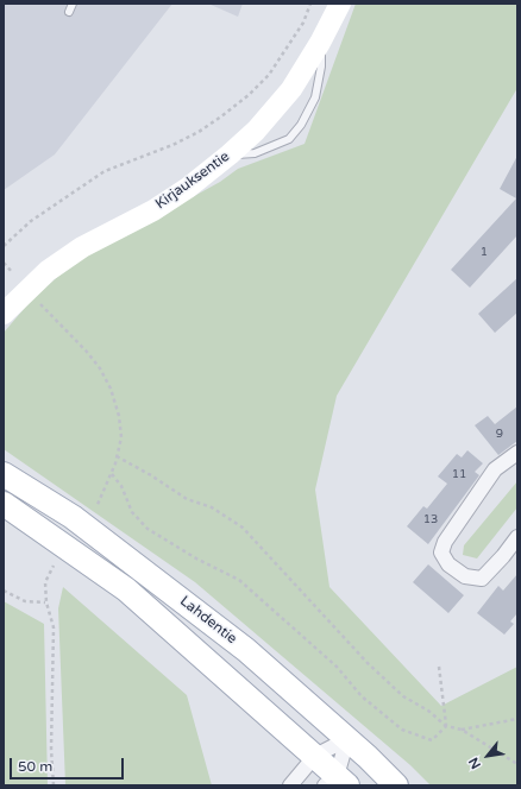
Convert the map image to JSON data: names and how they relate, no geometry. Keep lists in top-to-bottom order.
{
  "streets": {
    "main road": ["Lahdentie"],
    "street": ["Kirjauksentie"]
  },
  "house_numbers": [
    "1",
    "9",
    "11",
    "13"
  ],
  "scale_bar": "50 m",
  "north": "bottom left"
}
